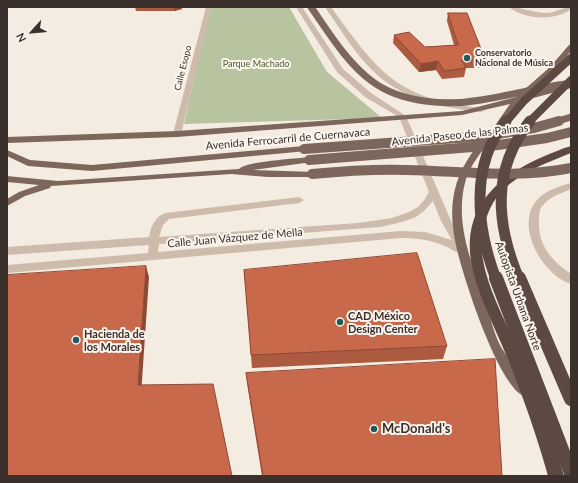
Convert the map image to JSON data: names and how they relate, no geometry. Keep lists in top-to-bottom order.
{
  "streets": {
    "highway": ["Autopista Urbana Norte"],
    "main road": ["Avenida Paseo de las Palmas", "Avenida Ferrocarril de Cuernavaca"],
    "street": ["Calle Esopo", "Calle Juan Vázquez de Mella"]
  },
  "crossings": [
    ["Calle Esopo", "Avenida Ferrocarril de Cuernavaca"],
    ["Avenida Ferrocarril de Cuernavaca", "Autopista Urbana Norte"]
  ],
  "parks": ["Parque Machado"],
  "places": [
    "Conservatorio Nacional de Música",
    "CAD México Design Center",
    "Hacienda de los Morales",
    "McDonald's"
  ],
  "north": "bottom left"
}
